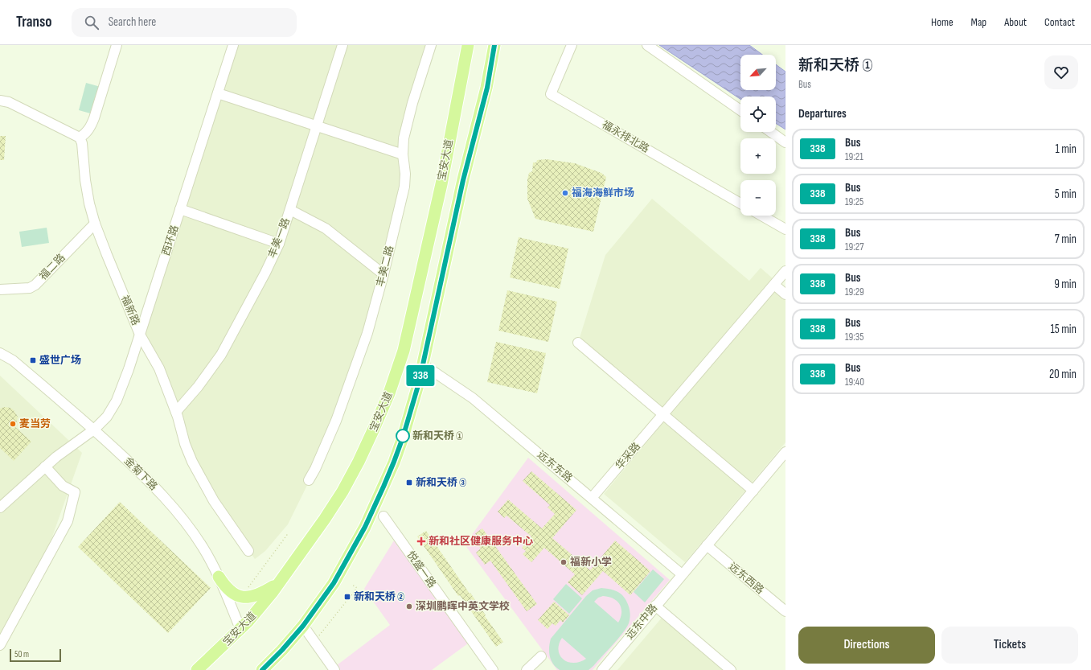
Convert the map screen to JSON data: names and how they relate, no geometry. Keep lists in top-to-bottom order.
{
  "streets": {
    "main road": ["宝安大道"],
    "street": [
      "福永排北路",
      "丰美一路",
      "西环路",
      "丰美二路",
      "福二路",
      "福新路",
      "华采路",
      "远东东路",
      "金菊下路",
      "悦盛一路",
      "远东西路",
      "远东中路"
    ]
  },
  "crossings": [
    ["宝安大道", "远东东路"],
    ["宝安大道", "金菊下路"],
    ["丰美一路", "福新路"],
    ["西环路", "福新路"],
    ["西环路", "金菊下路"],
    ["福二路", "福新路"],
    ["华采路", "远东东路"],
    ["远东东路", "远东中路"],
    ["远东西路", "远东中路"]
  ],
  "places": {
    "other": [
      "福海海鲜市场",
      "麦当劳",
      "新和天桥 ①",
      "福新小学",
      "深圳鹏晖中英文学校"
    ],
    "transit": ["盛世广场", "新和天桥 ③", "新和天桥 ②"],
    "health": ["新和社区健康服务中心"]
  },
  "lines": ["bus line 338"],
  "scale_bar": "50 m",
  "north": "bottom left",
  "page": {
    "header": "Transo",
    "search": "Search here",
    "nav": [
      "Home",
      "Map",
      "About",
      "Contact"
    ],
    "on_map": "338",
    "heading": [
      ["新和天桥 ①", "Bus"],
      "Departures"
    ],
    "map_buttons": ["+", "−"],
    "list": [
      {
        "mark": "338",
        "name": "Bus",
        "note": "19:21",
        "value": "1 min"
      },
      {
        "mark": "338",
        "name": "Bus",
        "note": "19:25",
        "value": "5 min"
      },
      {
        "mark": "338",
        "name": "Bus",
        "note": "19:27",
        "value": "7 min"
      },
      {
        "mark": "338",
        "name": "Bus",
        "note": "19:29",
        "value": "9 min"
      },
      {
        "mark": "338",
        "name": "Bus",
        "note": "19:35",
        "value": "15 min"
      },
      {
        "mark": "338",
        "name": "Bus",
        "note": "19:40",
        "value": "20 min"
      }
    ],
    "buttons": ["Directions", "Tickets"],
    "scale": "50 m"
  }
}
